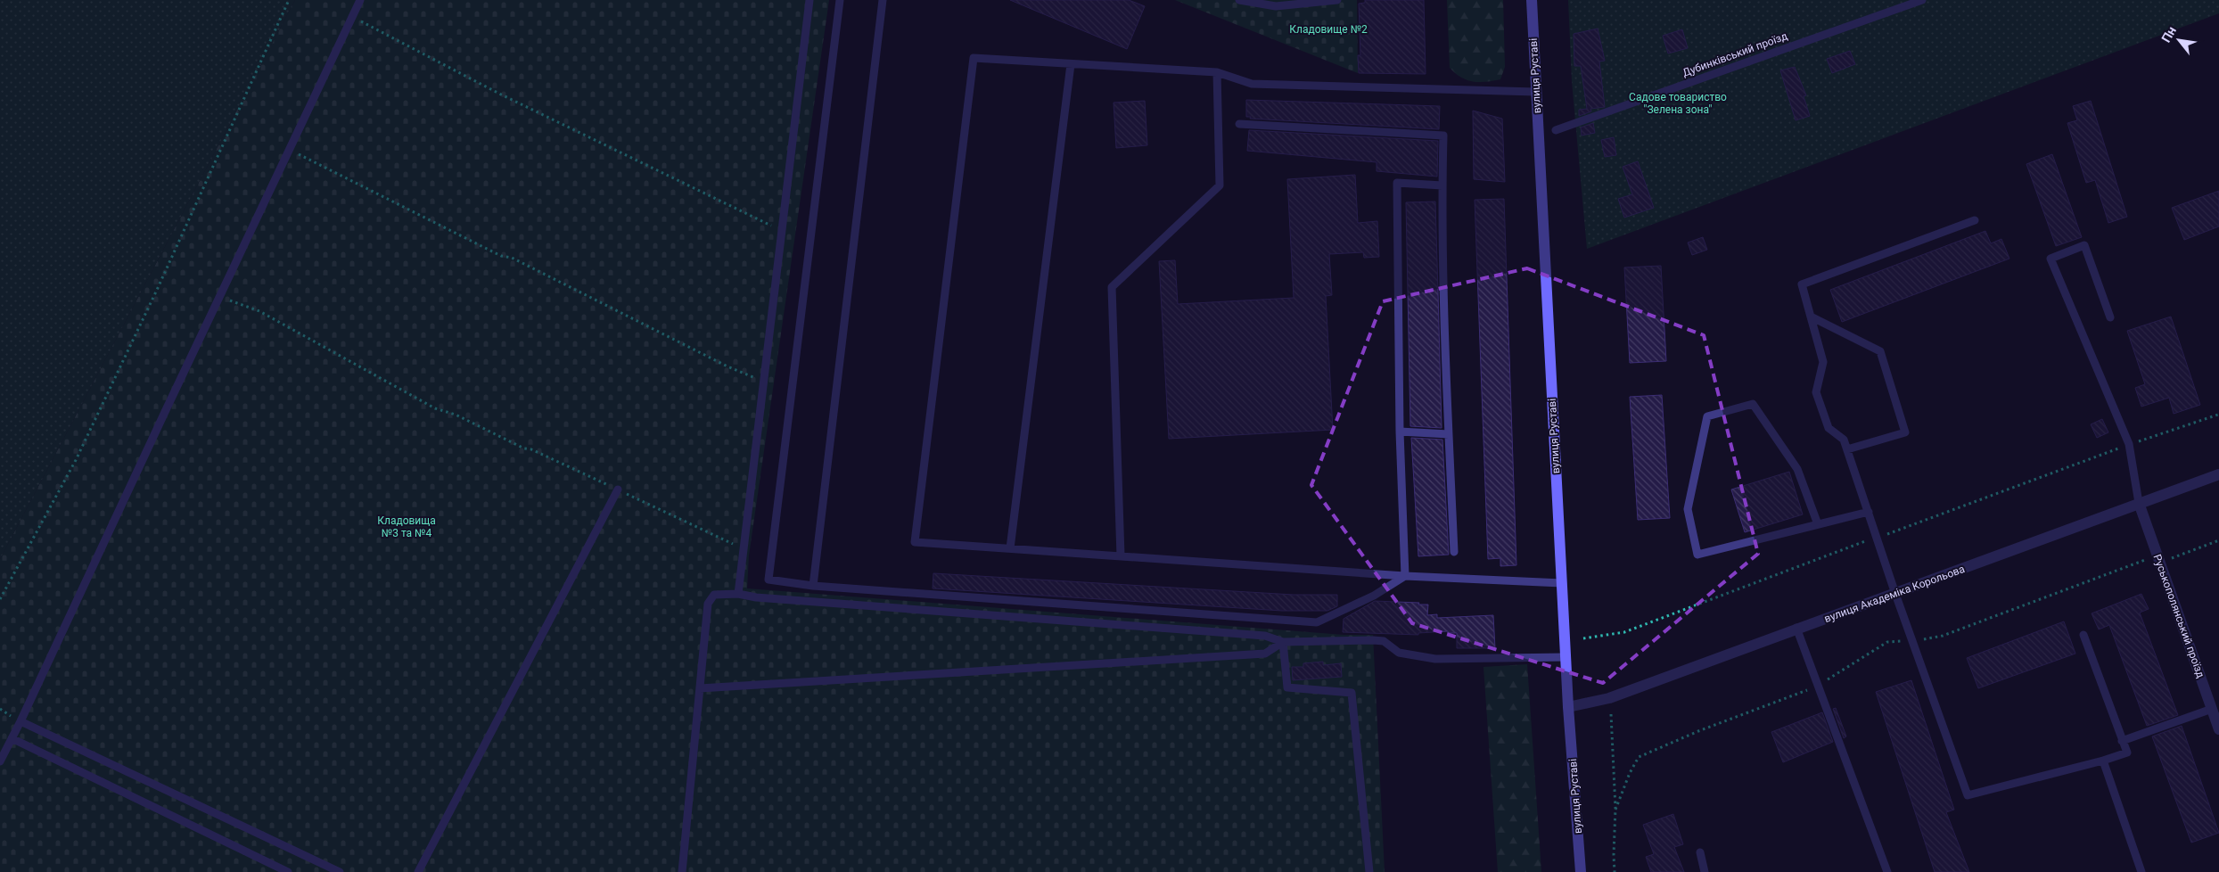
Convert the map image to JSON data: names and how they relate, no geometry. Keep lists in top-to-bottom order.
{
  "streets": {
    "main road": ["вулиця Руставі"],
    "street": ["вулиця Академіка Корольова", "Руськополянський проїзд"],
    "lane": ["Дубинківський проїзд"]
  },
  "crossings": [
    ["вулиця Руставі", "вулиця Академіка Корольова"],
    ["вулиця Академіка Корольова", "Руськополянський проїзд"]
  ],
  "parks": ["Кладовище №2", "Садове товариство \"Зелена зона\"", "Кладовища №3 та №4"],
  "north": "top left"
}
